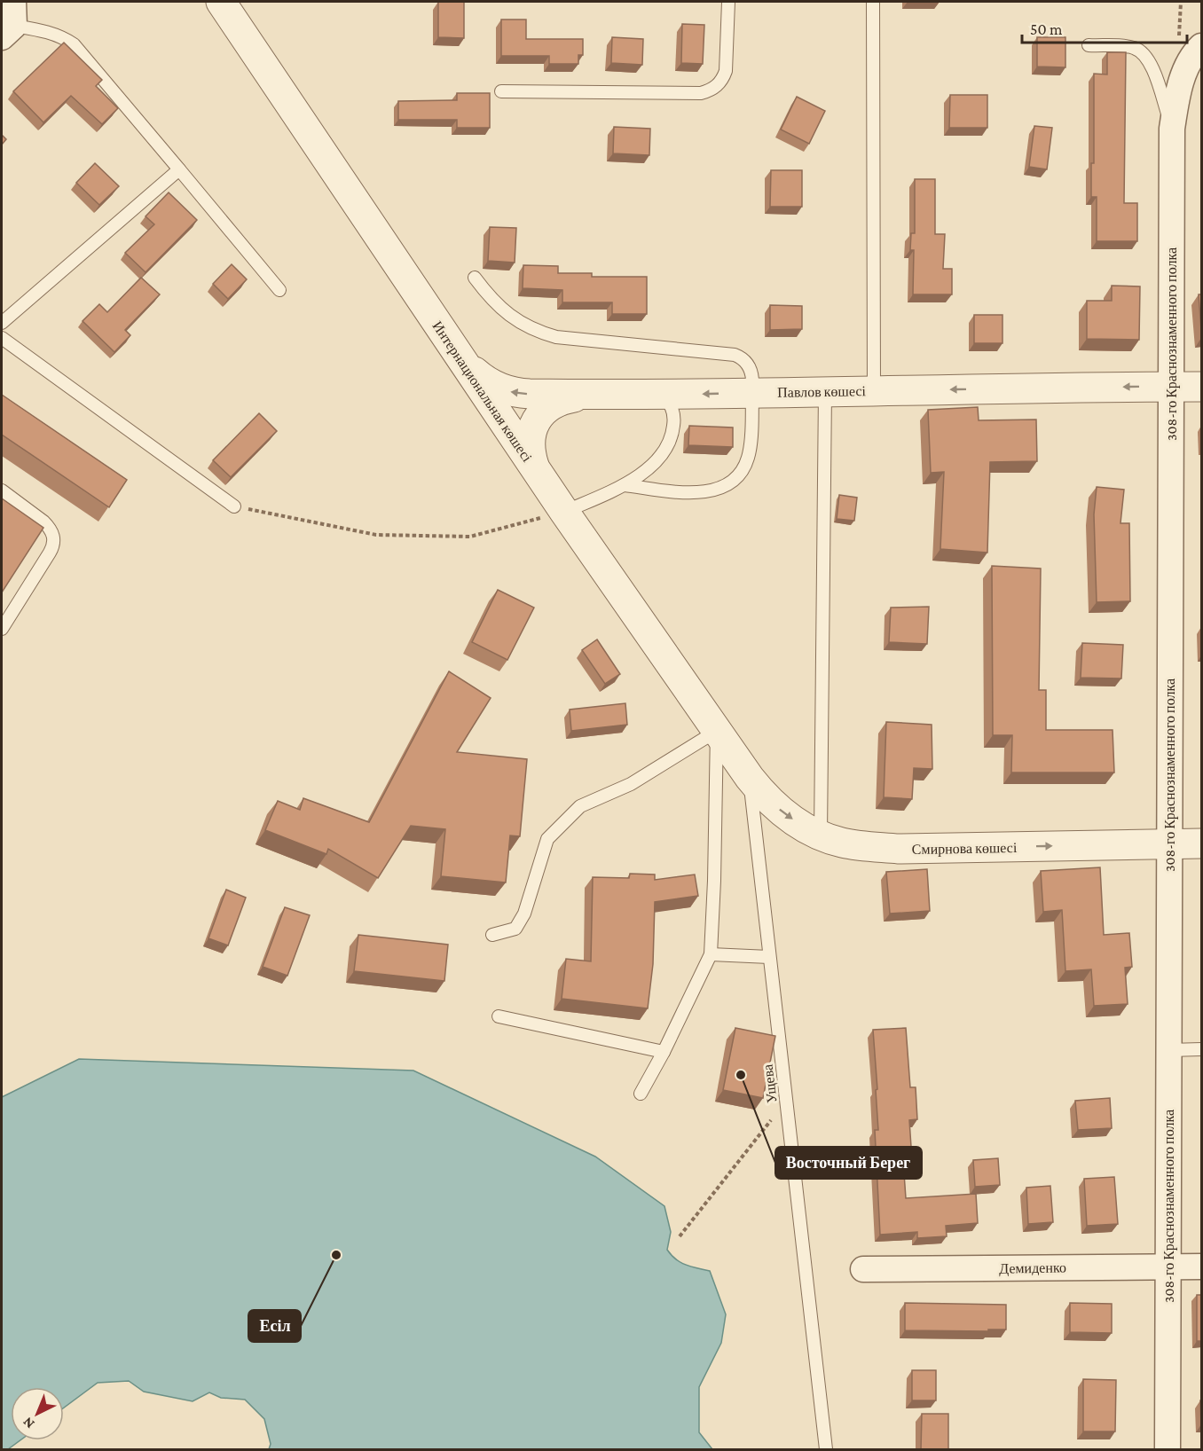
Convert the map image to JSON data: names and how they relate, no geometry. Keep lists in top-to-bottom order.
{
  "streets": {
    "street": [
      "308-го Краснознаменного полка",
      "Интернациональная көшесі",
      "Павлов көшесі",
      "Смирнова көшесі",
      "Демиденко"
    ],
    "lane": ["Ущева"]
  },
  "crossings": [
    ["308-го Краснознаменного полка", "Павлов көшесі"],
    ["308-го Краснознаменного полка", "Смирнова көшесі"],
    ["308-го Краснознаменного полка", "Демиденко"],
    ["Интернациональная көшесі", "Павлов көшесі"],
    ["Интернациональная көшесі", "Смирнова көшесі"],
    ["Интернациональная көшесі", "Ущева"],
    ["Смирнова көшесі", "Ущева"]
  ],
  "one_way": ["Павлов көшесі", "Смирнова көшесі"],
  "places": ["Восточный Берег", "Есіл"],
  "scale_bar": "50 m",
  "north": "bottom left"
}
